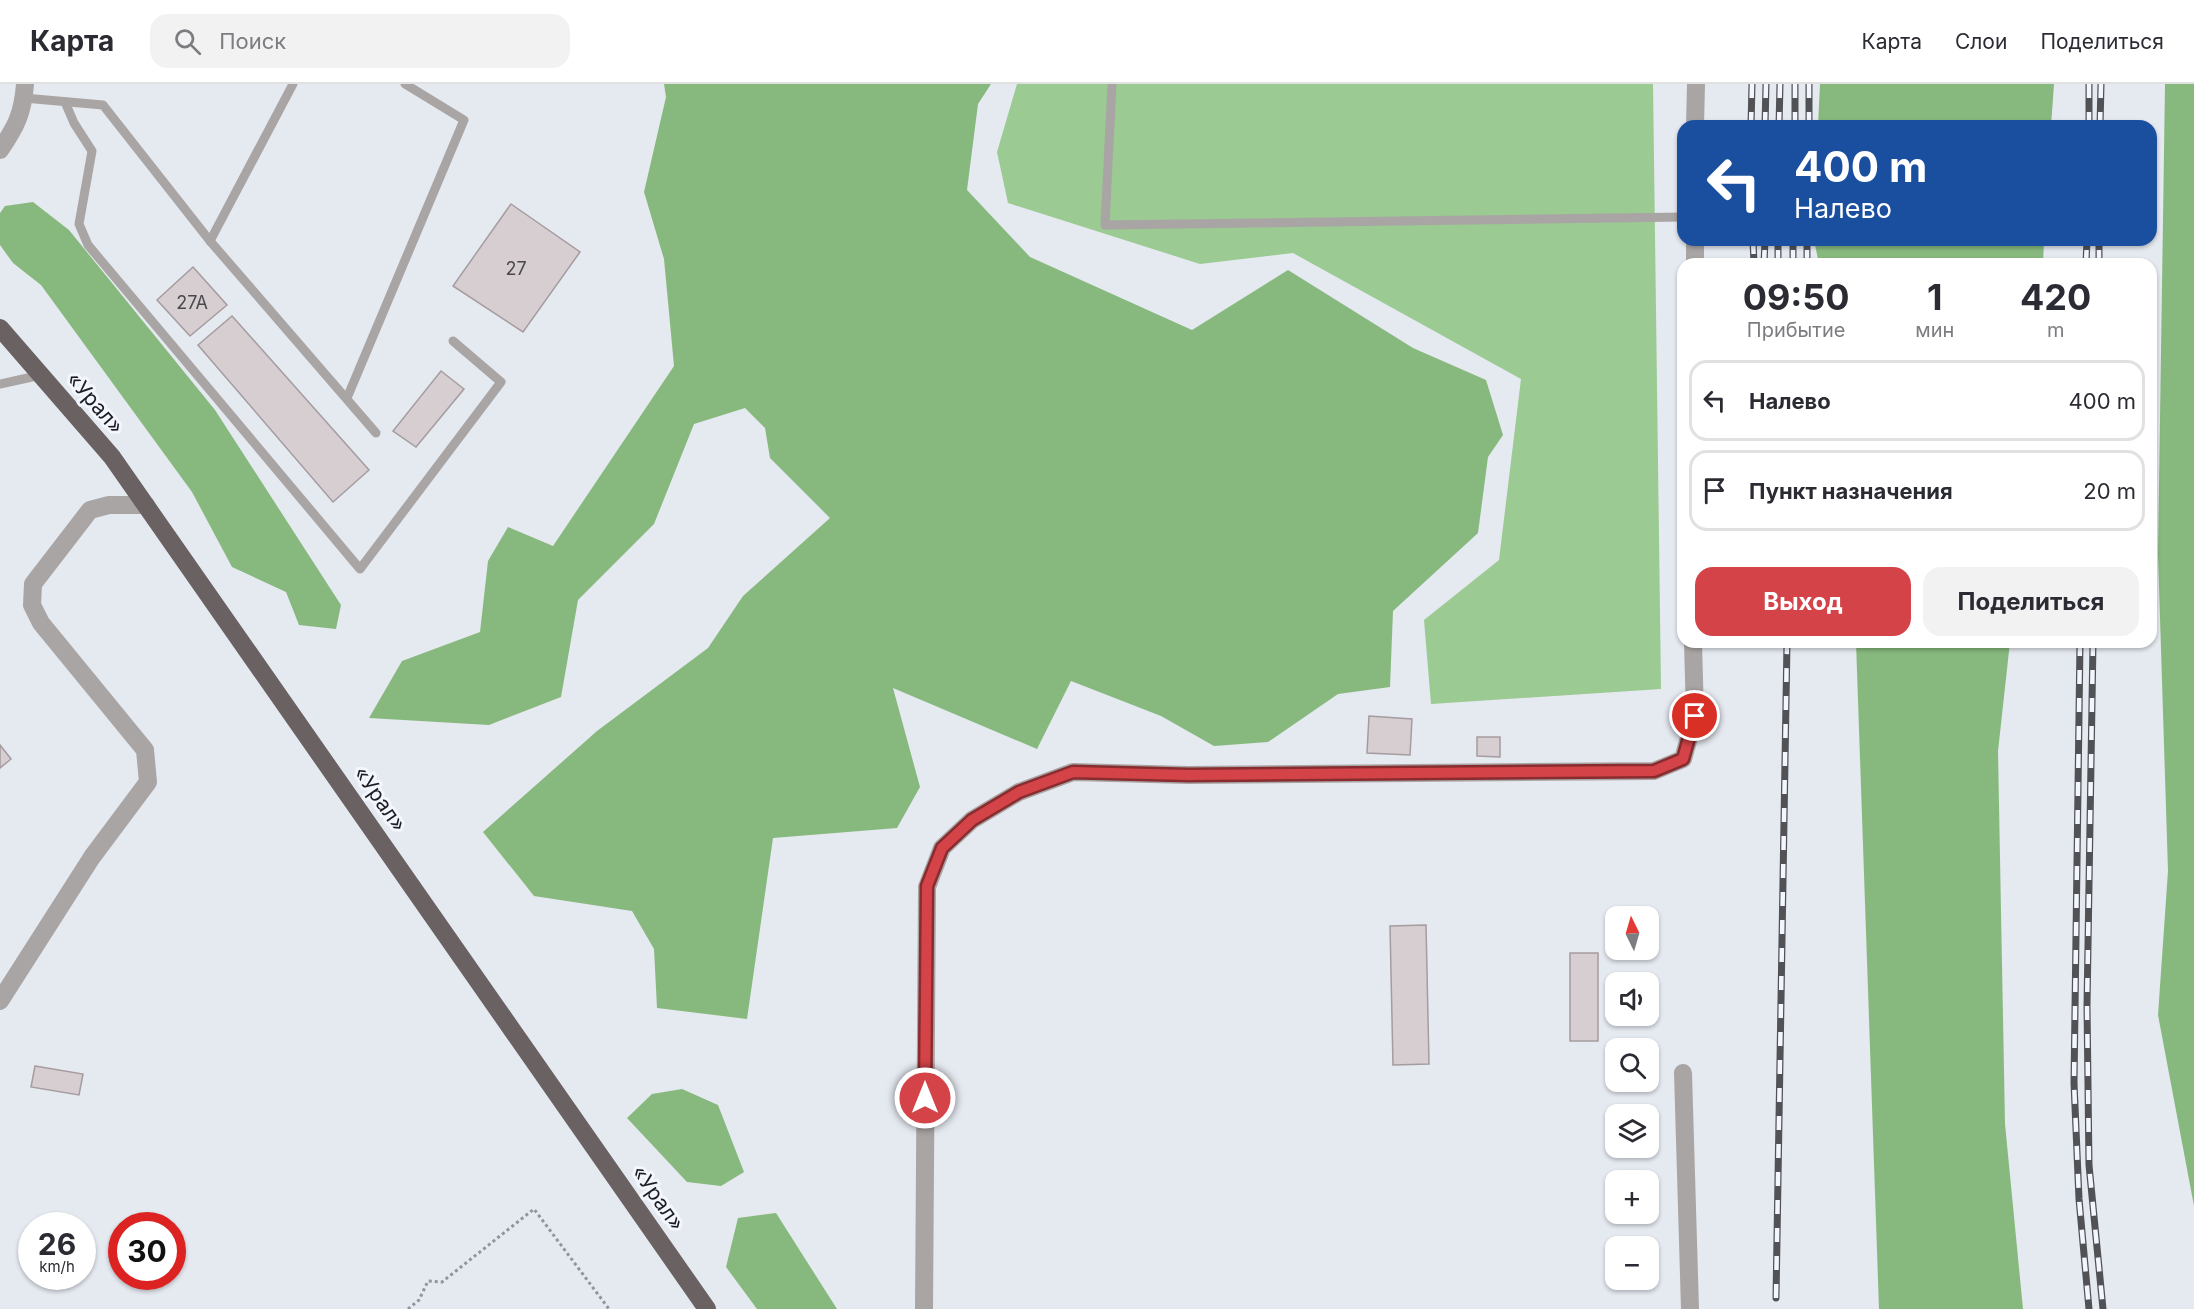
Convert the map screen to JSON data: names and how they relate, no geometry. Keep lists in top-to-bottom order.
{
  "streets": {
    "highway": ["«Урал»"]
  },
  "house_numbers": ["27", "27А"],
  "north": "top",
  "page": {
    "header": "Карта",
    "search": "Поиск",
    "nav": ["Карта", "Слои", "Поделиться"],
    "turn": ["400 m", "Налево"],
    "eta": [
      "09:50",
      "Прибытие",
      "1",
      "мин",
      "420",
      "m"
    ],
    "list": [
      {
        "name": "Налево",
        "value": "400 m"
      },
      {
        "name": "Пункт назначения",
        "value": "20 m"
      }
    ],
    "buttons": ["Выход", "Поделиться"],
    "map_buttons": ["+", "−"],
    "speed": "26 km/h",
    "limit": "30"
  }
}
